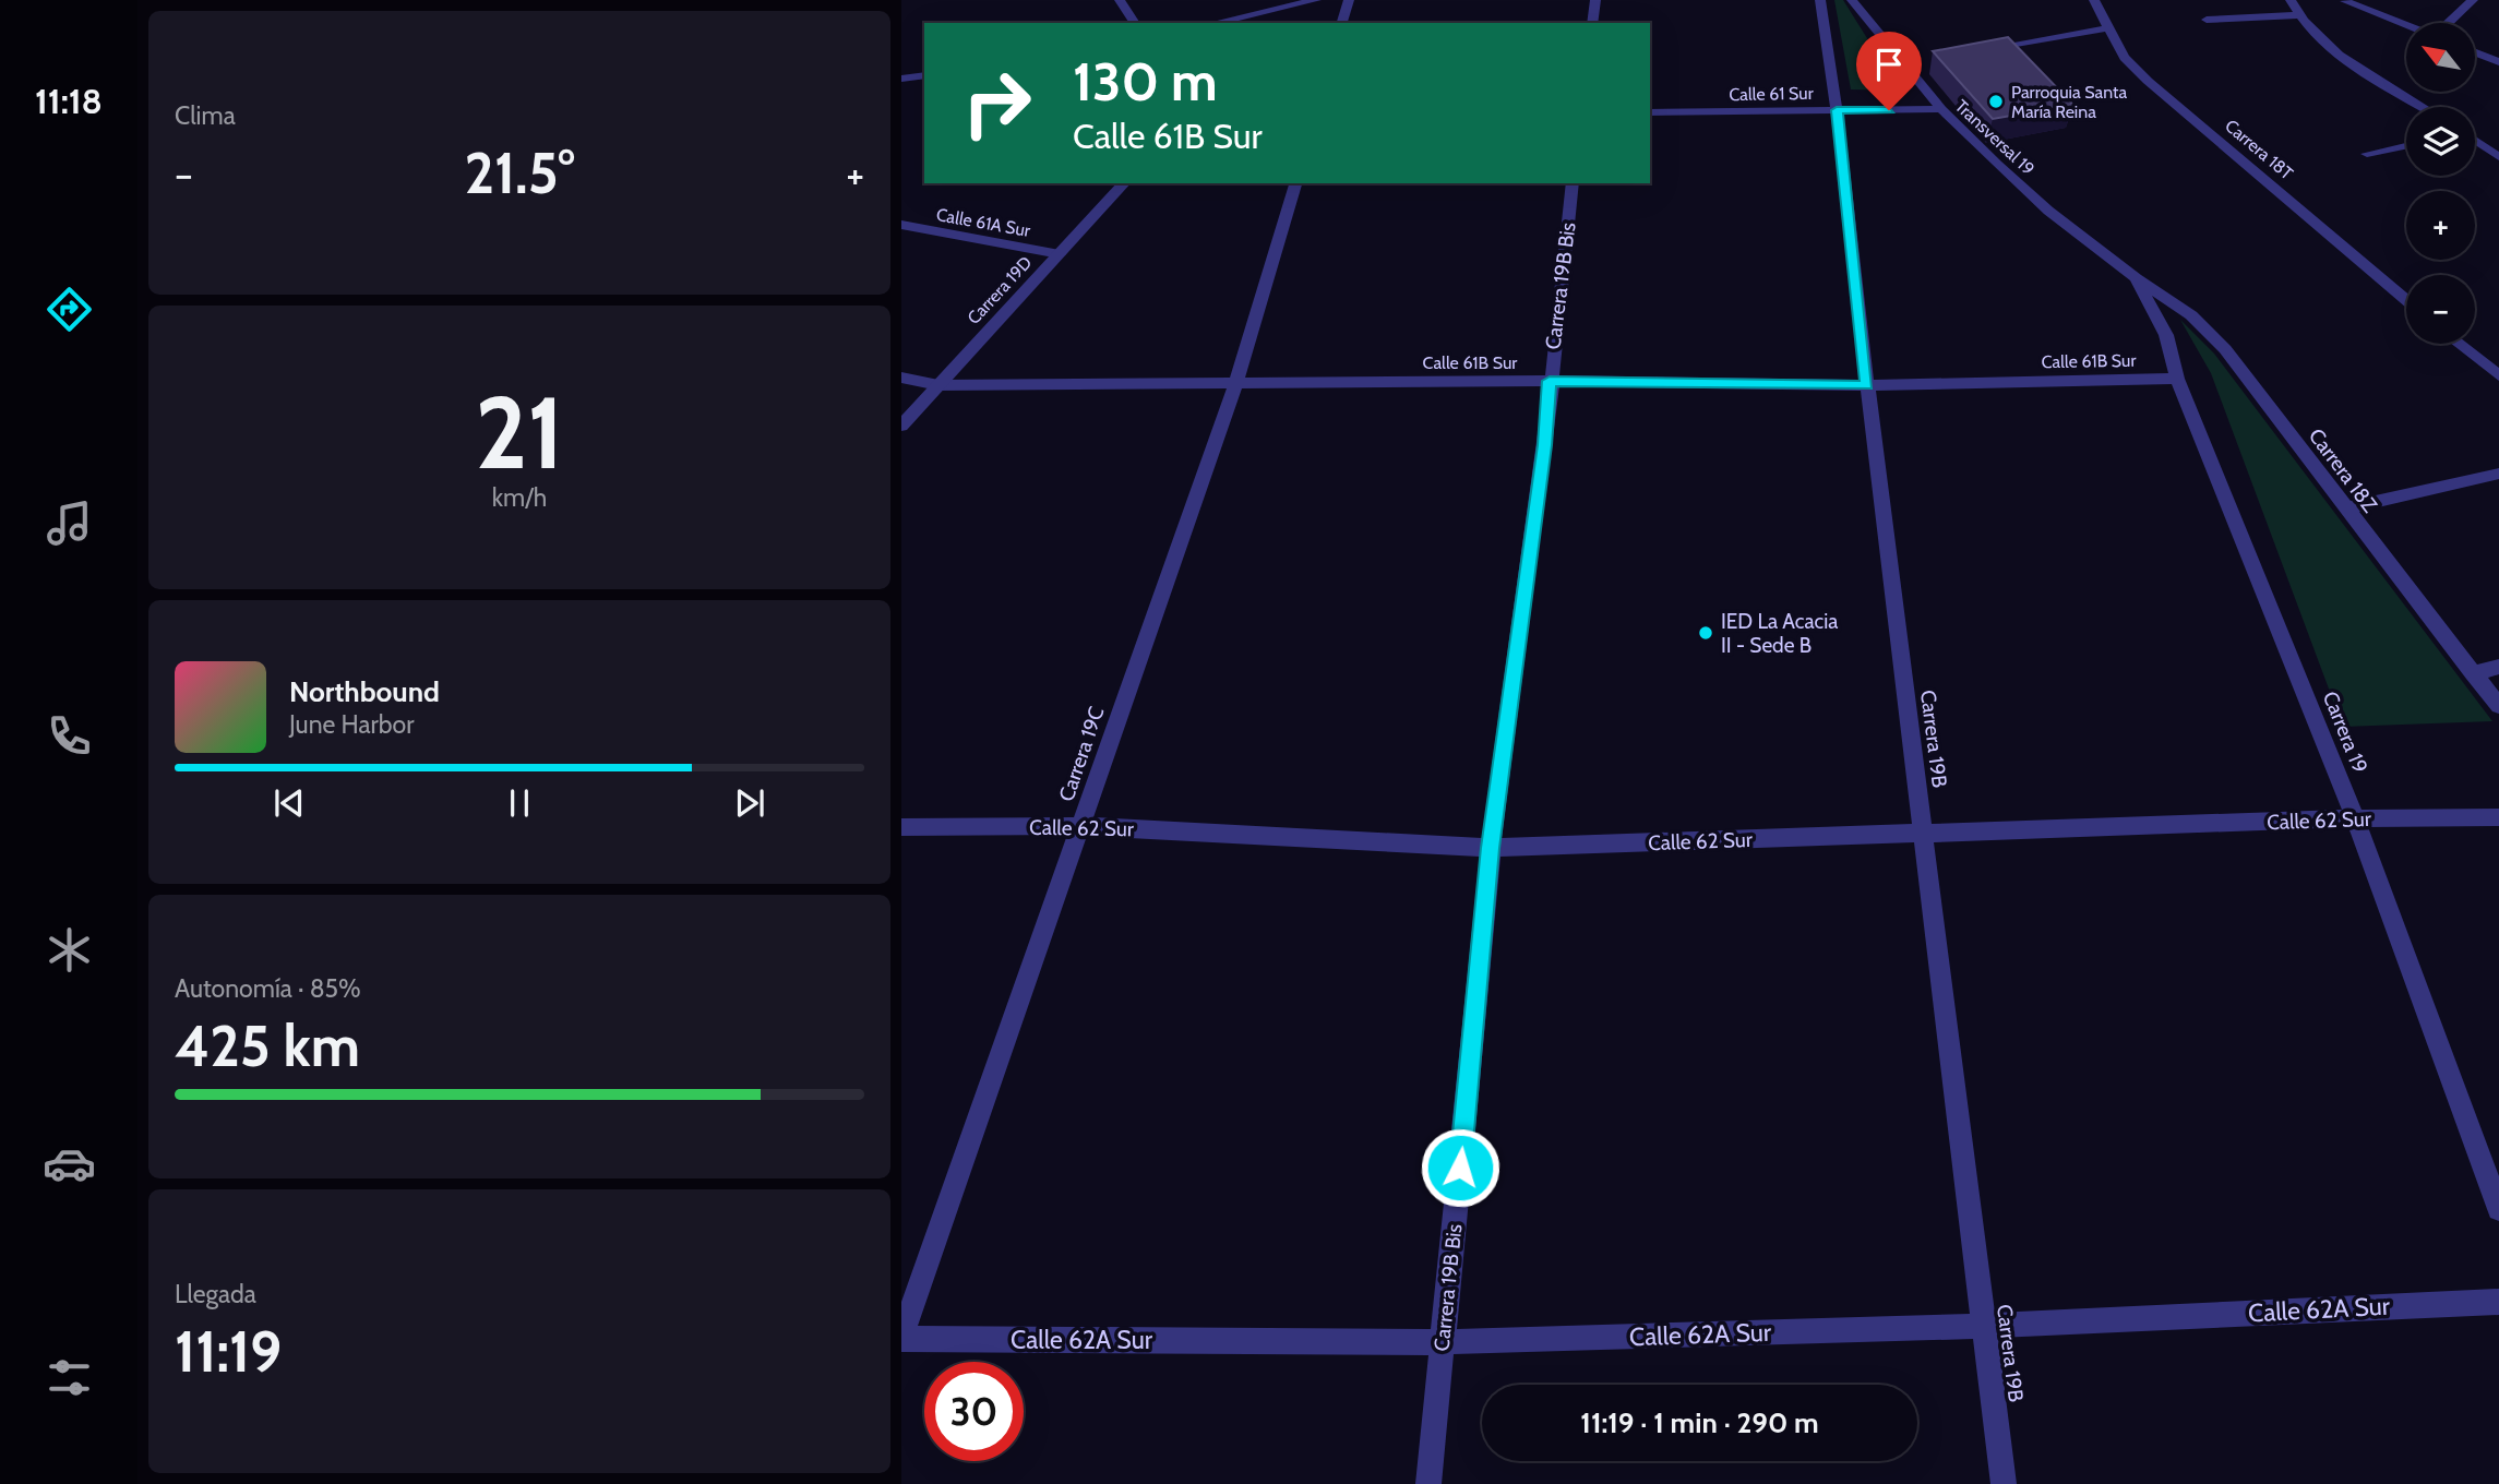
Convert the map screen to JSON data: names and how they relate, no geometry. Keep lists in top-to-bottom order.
{
  "streets": {
    "street": [
      "Calle 61 Sur",
      "Transversal 19",
      "Carrera 18T",
      "Calle 61A Sur",
      "Carrera 19B Bis",
      "Carrera 19D",
      "Calle 61B Sur",
      "Carrera 18Z",
      "Carrera 19",
      "Carrera 19B",
      "Carrera 19C",
      "Calle 62 Sur",
      "Calle 62A Sur"
    ]
  },
  "crossings": [
    ["Calle 61 Sur", "Transversal 19"],
    ["Calle 61 Sur", "Carrera 19B"],
    ["Transversal 19", "Carrera 18Z"],
    ["Transversal 19", "Carrera 19"],
    ["Calle 61A Sur", "Carrera 19D"],
    ["Carrera 19B Bis", "Calle 61B Sur"],
    ["Carrera 19B Bis", "Calle 62 Sur"],
    ["Carrera 19B Bis", "Calle 62A Sur"],
    ["Carrera 19D", "Calle 61B Sur"],
    ["Calle 61B Sur", "Carrera 19"],
    ["Calle 61B Sur", "Carrera 19B"],
    ["Calle 61B Sur", "Carrera 19C"],
    ["Carrera 18Z", "Carrera 19"],
    ["Carrera 19", "Calle 62 Sur"],
    ["Carrera 19B", "Calle 62 Sur"],
    ["Carrera 19B", "Calle 62A Sur"],
    ["Carrera 19C", "Calle 62 Sur"],
    ["Carrera 19C", "Calle 62A Sur"]
  ],
  "places": ["Parroquia Santa María Reina", "IED La Acacia II - Sede B"],
  "north": "top left",
  "page": {
    "tabs": "11:18",
    "tile": [
      "Clima",
      ["21", "km/h"],
      ["Autonomía · 85%", "425 km"],
      ["Llegada", "11:19"]
    ],
    "map_buttons": ["+", "−"],
    "turn": ["130 m", "Calle 61B Sur"],
    "heat": ["−", "21.5°", "+"],
    "song": ["Northbound", "June Harbor"],
    "limit": "30",
    "trip": "11:19 · 1 min · 290 m"
  }
}
